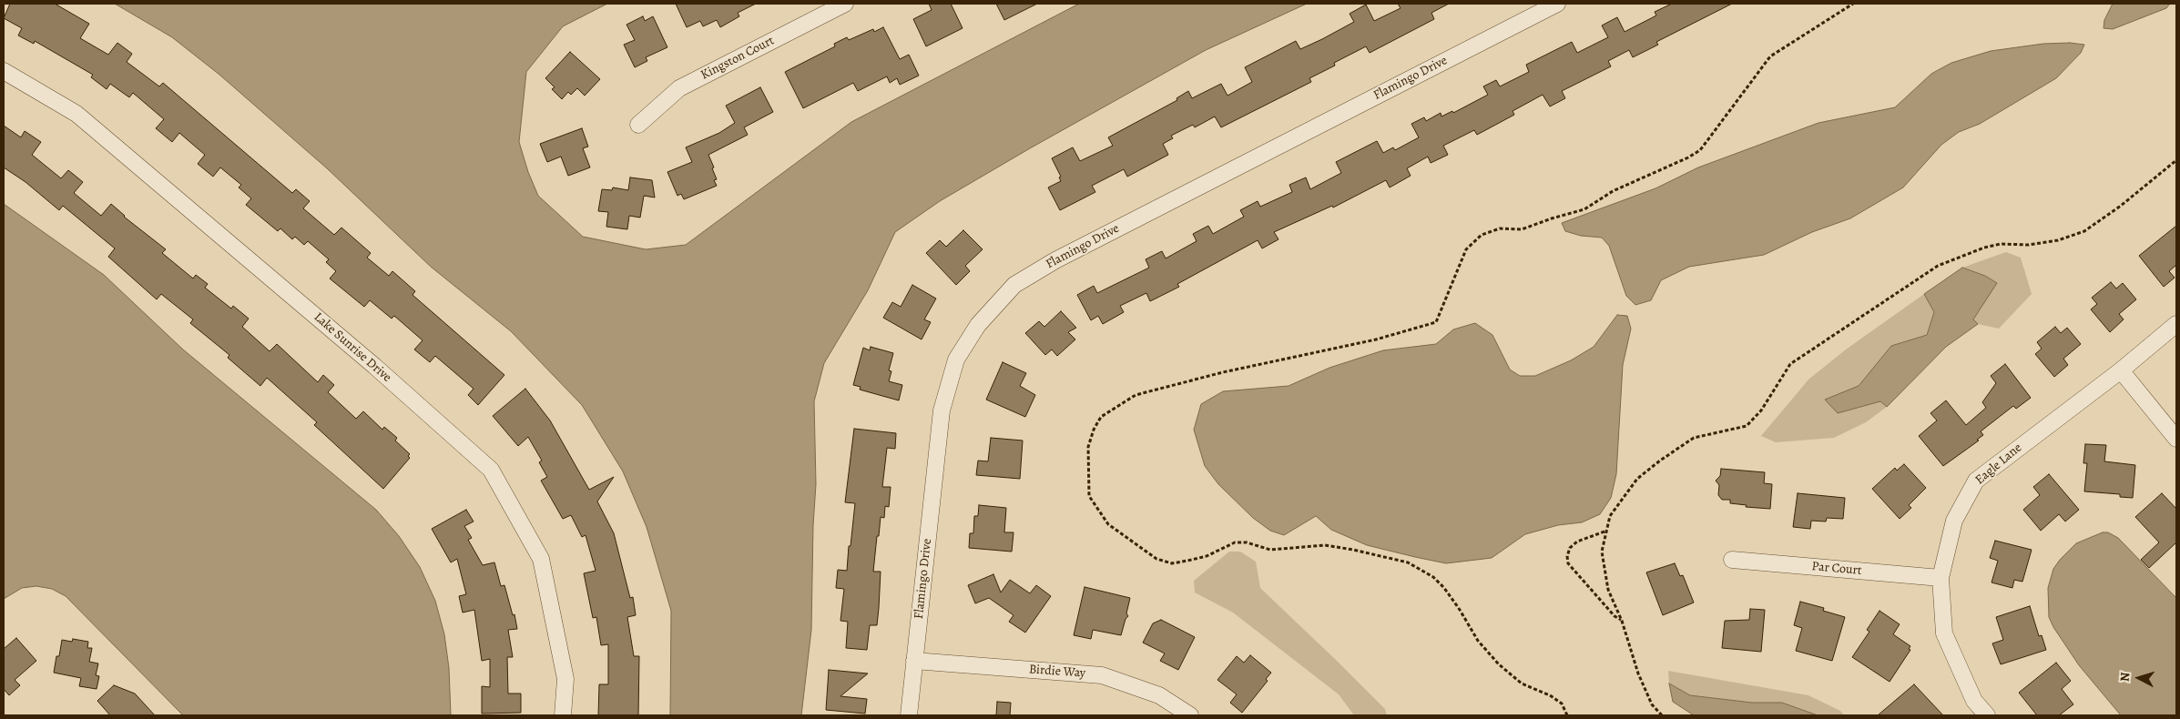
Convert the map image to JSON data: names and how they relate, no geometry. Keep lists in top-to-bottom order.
{
  "streets": {
    "street": [
      "Kingston Court",
      "Flamingo Drive",
      "Lake Sunrise Drive",
      "Eagle Lane",
      "Par Court",
      "Birdie Way"
    ]
  },
  "crossings": [
    ["Flamingo Drive", "Birdie Way"],
    ["Eagle Lane", "Par Court"]
  ],
  "north": "left"
}
